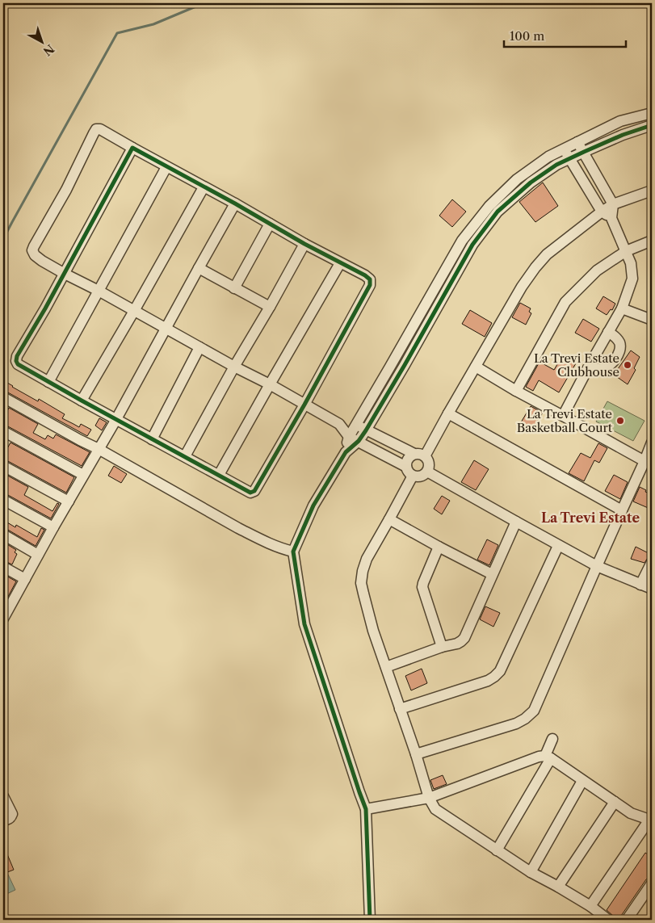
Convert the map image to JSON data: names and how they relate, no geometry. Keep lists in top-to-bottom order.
{
  "districts": ["La Trevi Estate"],
  "places": ["La Trevi Estate Clubhouse", "La Trevi Estate Basketball Court"],
  "scale_bar": "100 m",
  "north": "bottom right"
}
